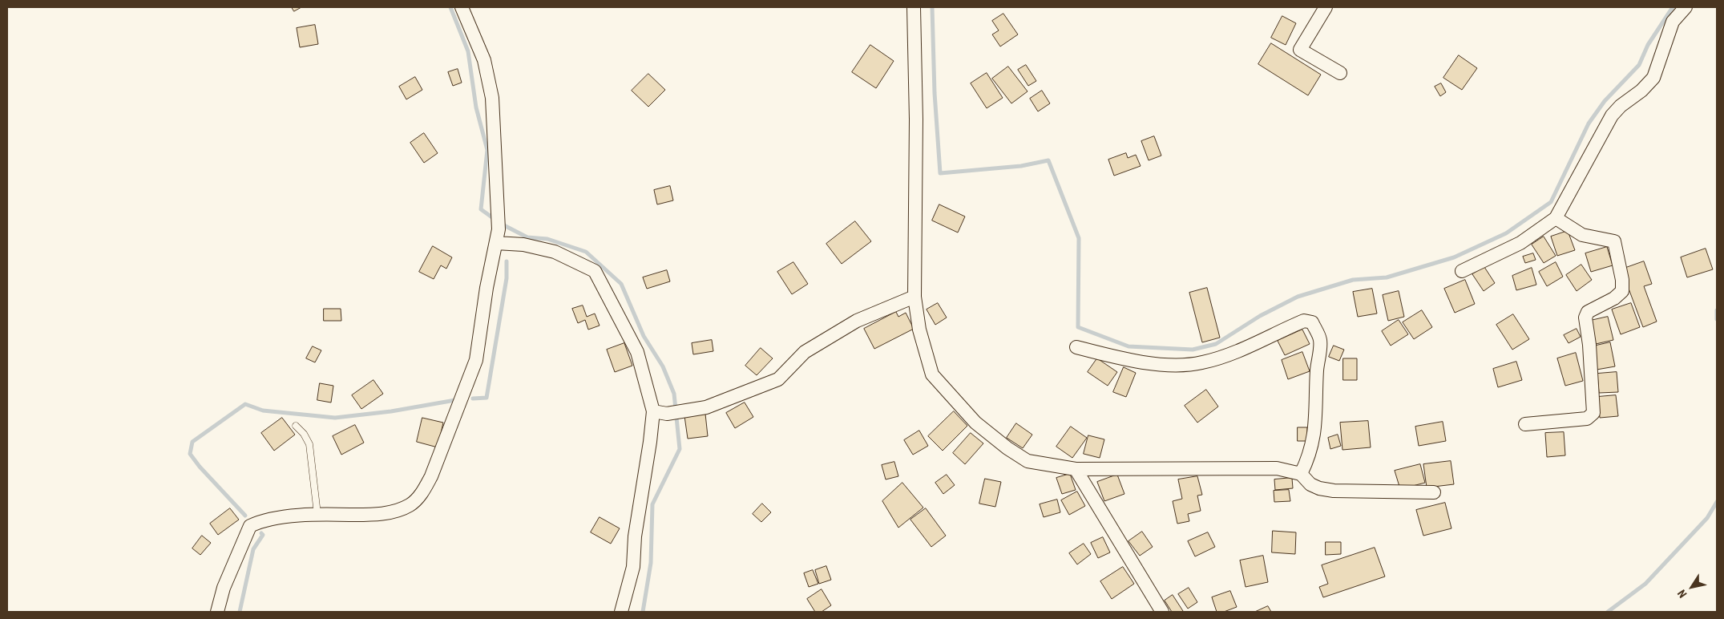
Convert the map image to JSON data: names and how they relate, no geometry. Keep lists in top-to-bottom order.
{
  "north": "bottom left"
}
